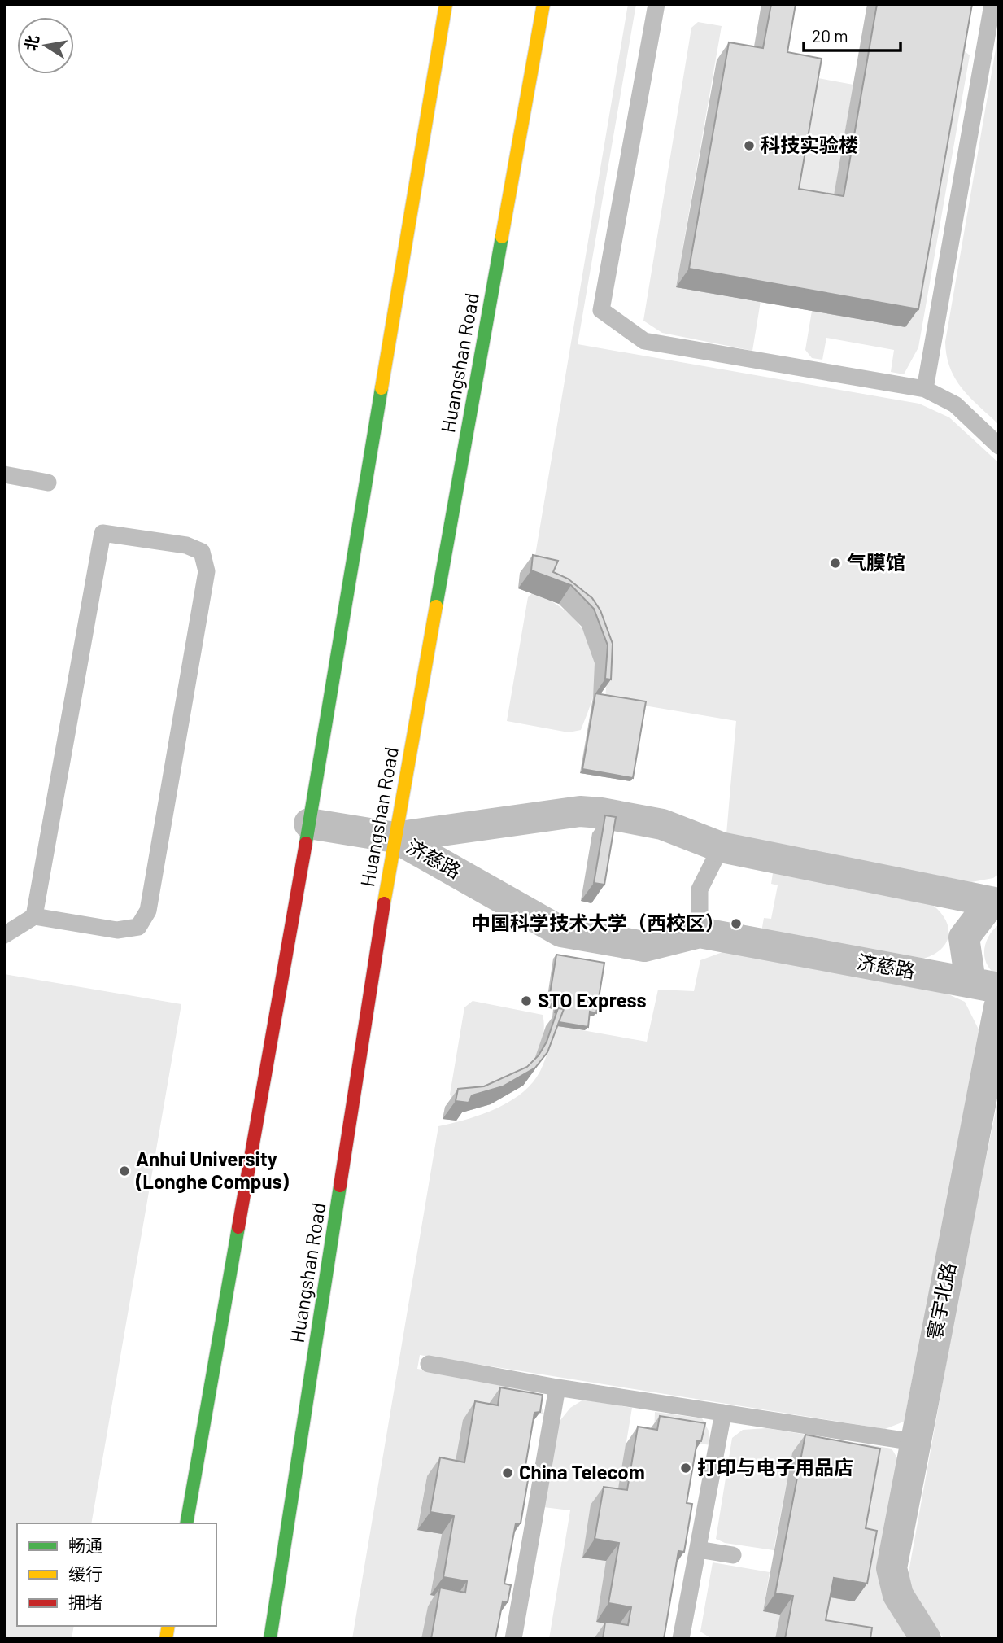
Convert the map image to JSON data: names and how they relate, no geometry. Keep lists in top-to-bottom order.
{
  "streets": {
    "main road": ["Huangshan Road"],
    "street": ["济慈路", "寰宇北路"]
  },
  "crossings": [
    ["Huangshan Road", "济慈路"]
  ],
  "places": [
    "科技实验楼",
    "气膜馆",
    "中国科学技术大学（西校区）",
    "STO Express",
    "Anhui University (Longhe Compus)",
    "打印与电子用品店",
    "China Telecom"
  ],
  "legend": ["畅通", "缓行", "拥堵"],
  "scale_bar": "20 m",
  "north": "left"
}
